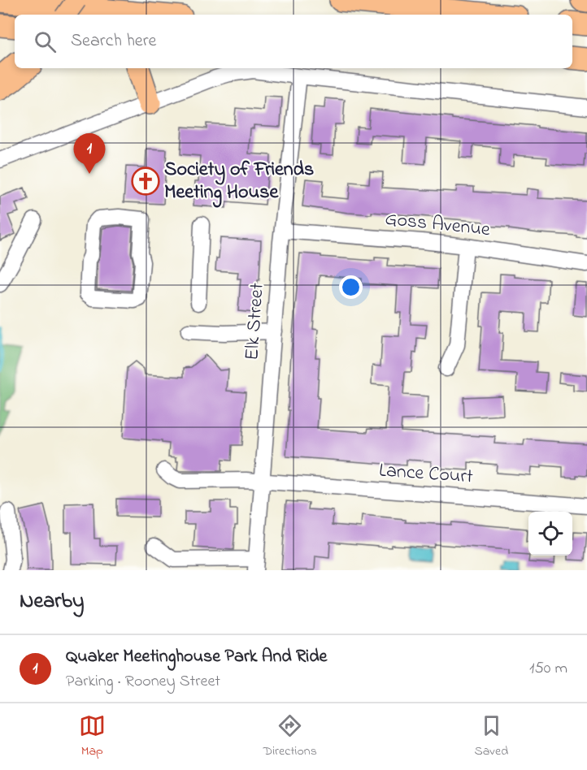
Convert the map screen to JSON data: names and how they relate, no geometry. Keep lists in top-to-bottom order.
{
  "streets": {
    "street": ["Goss Avenue", "Elk Street", "Lance Court"]
  },
  "crossings": [
    ["Goss Avenue", "Elk Street"],
    ["Elk Street", "Lance Court"]
  ],
  "places": {
    "church": ["Society of Friends Meeting House"]
  },
  "page": {
    "search": "Search here",
    "pins": "1",
    "heading": "Nearby",
    "list": [
      {
        "mark": "1",
        "name": "Quaker Meetinghouse Park And Ride",
        "note": "Parking · Rooney Street",
        "value": "150 m"
      }
    ],
    "nav": ["Map", "Directions", "Saved"]
  }
}
